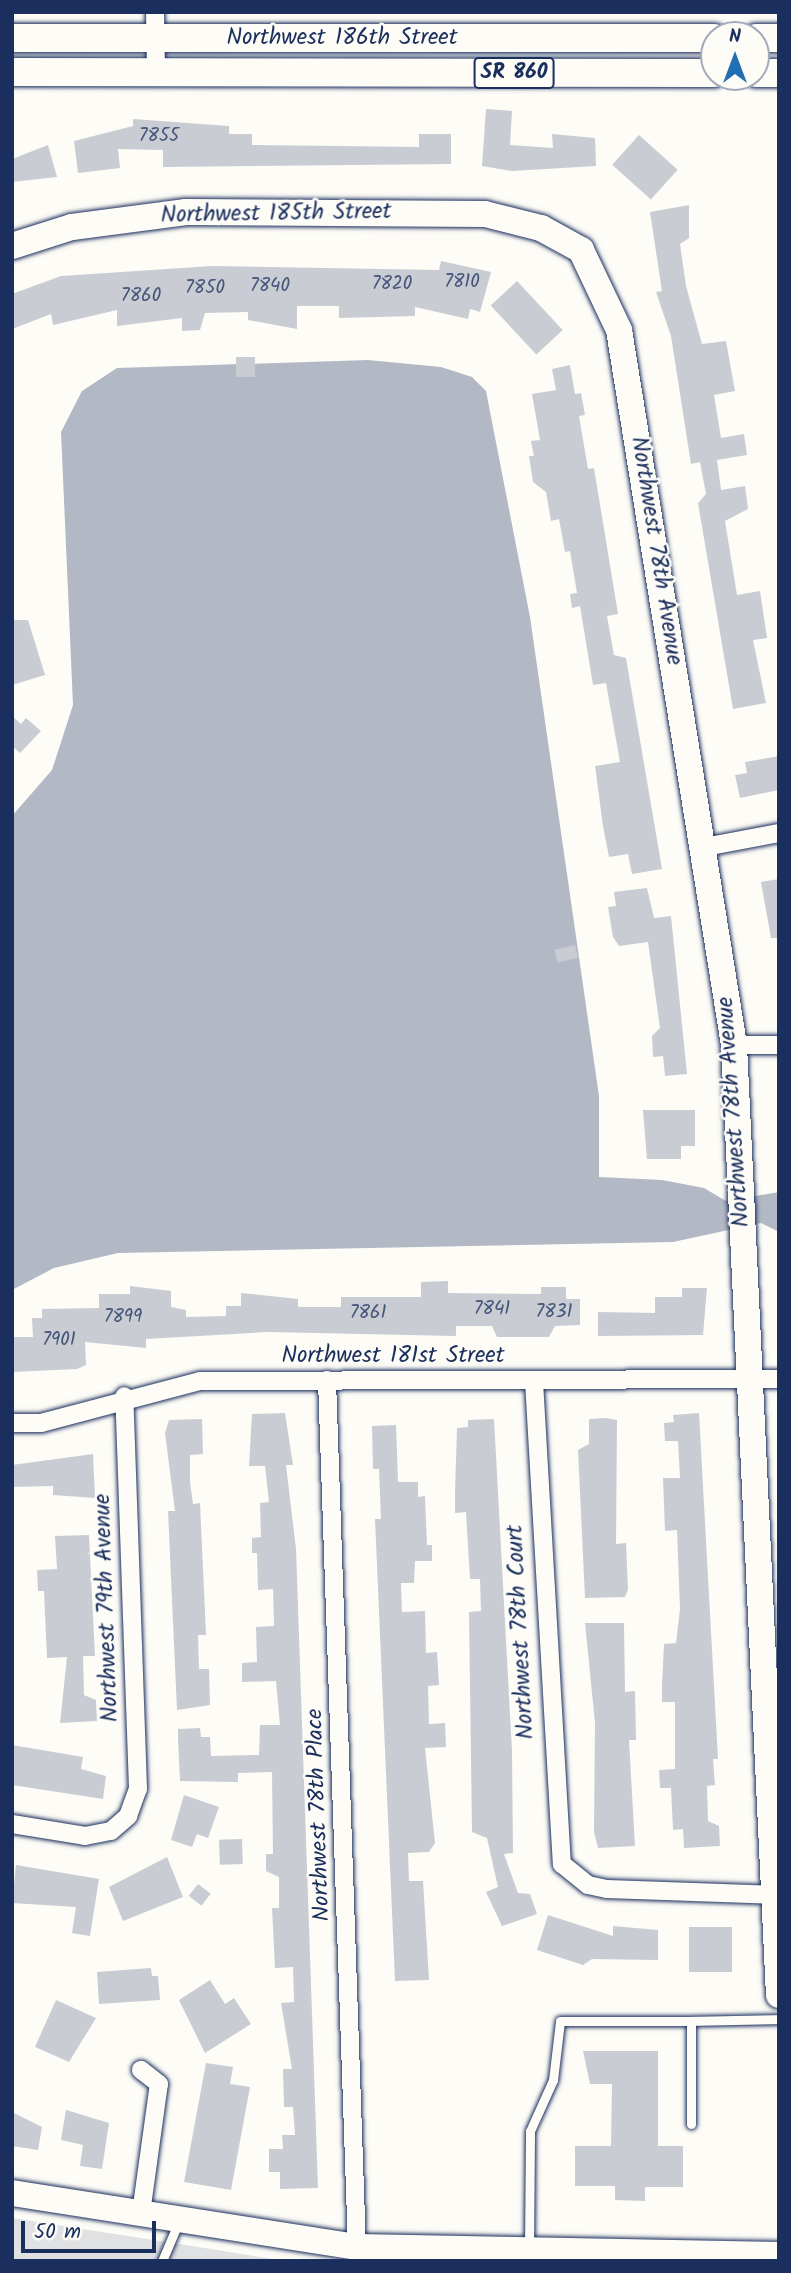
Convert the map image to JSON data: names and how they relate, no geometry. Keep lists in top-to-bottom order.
{
  "streets": {
    "main road": ["Northwest 186th Street", "SR 860"],
    "street": [
      "Northwest 185th Street",
      "Northwest 78th Avenue",
      "Northwest 181st Street",
      "Northwest 79th Avenue",
      "Northwest 78th Court",
      "Northwest 78th Place"
    ]
  },
  "crossings": [
    ["Northwest 185th Street", "Northwest 78th Avenue"],
    ["Northwest 78th Avenue", "Northwest 181st Street"],
    ["Northwest 78th Avenue", "Northwest 78th Court"],
    ["Northwest 181st Street", "Northwest 79th Avenue"],
    ["Northwest 181st Street", "Northwest 78th Court"],
    ["Northwest 181st Street", "Northwest 78th Place"]
  ],
  "house_numbers": [
    "7855",
    "7810",
    "7820",
    "7840",
    "7850",
    "7860",
    "7841",
    "7831",
    "7861",
    "7899",
    "7901"
  ],
  "scale_bar": "50 m",
  "north": "top"
}
